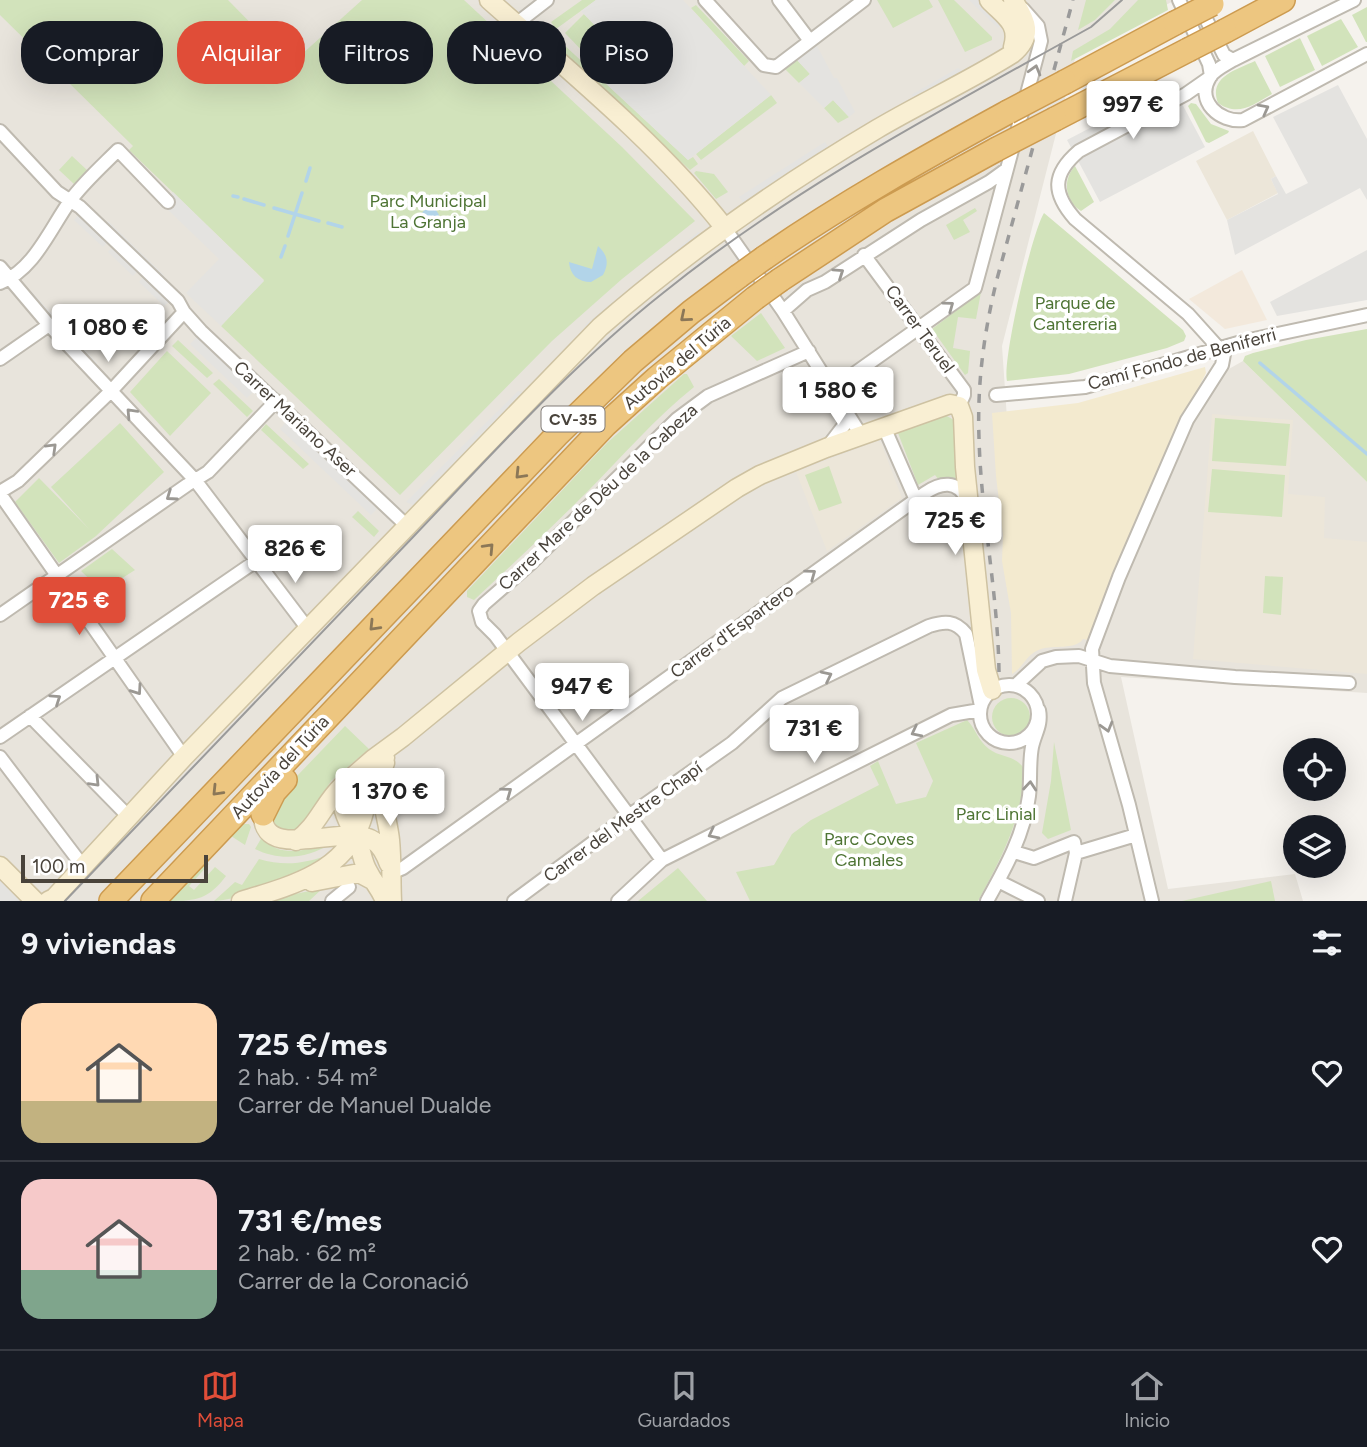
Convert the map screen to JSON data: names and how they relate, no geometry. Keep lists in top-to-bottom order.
{
  "streets": {
    "highway": ["Autovia del Túria", "CV-35"],
    "street": [
      "Carrer Teruel",
      "Camí Fondo de Beniferri",
      "Carrer Mariano Aser",
      "Carrer Mare de Déu de la Cabeza",
      "Carrer d'Espartero",
      "Carrer del Mestre Chapí"
    ]
  },
  "parks": [
    "Parc Municipal La Granja",
    "Parque de Cantereria",
    "Parc Linial",
    "Parc Coves Camales"
  ],
  "scale_bar": "100 m",
  "page": {
    "chip": [
      "Comprar",
      "Alquilar",
      "Filtros",
      "Nuevo",
      "Piso"
    ],
    "price": [
      "997 €",
      "1 080 €",
      "1 580 €",
      "725 €",
      "826 €",
      "725 €",
      "947 €",
      "731 €",
      "1 370 €"
    ],
    "scale": "100 m",
    "heading": "9 viviendas",
    "list": [
      {
        "name": "725 €/mes",
        "note": "2 hab. · 54 m² · Carrer de Manuel Dualde"
      },
      {
        "name": "731 €/mes",
        "note": "2 hab. · 62 m² · Carrer de la Coronació"
      }
    ],
    "tabs": ["Mapa", "Guardados", "Inicio"]
  }
}
